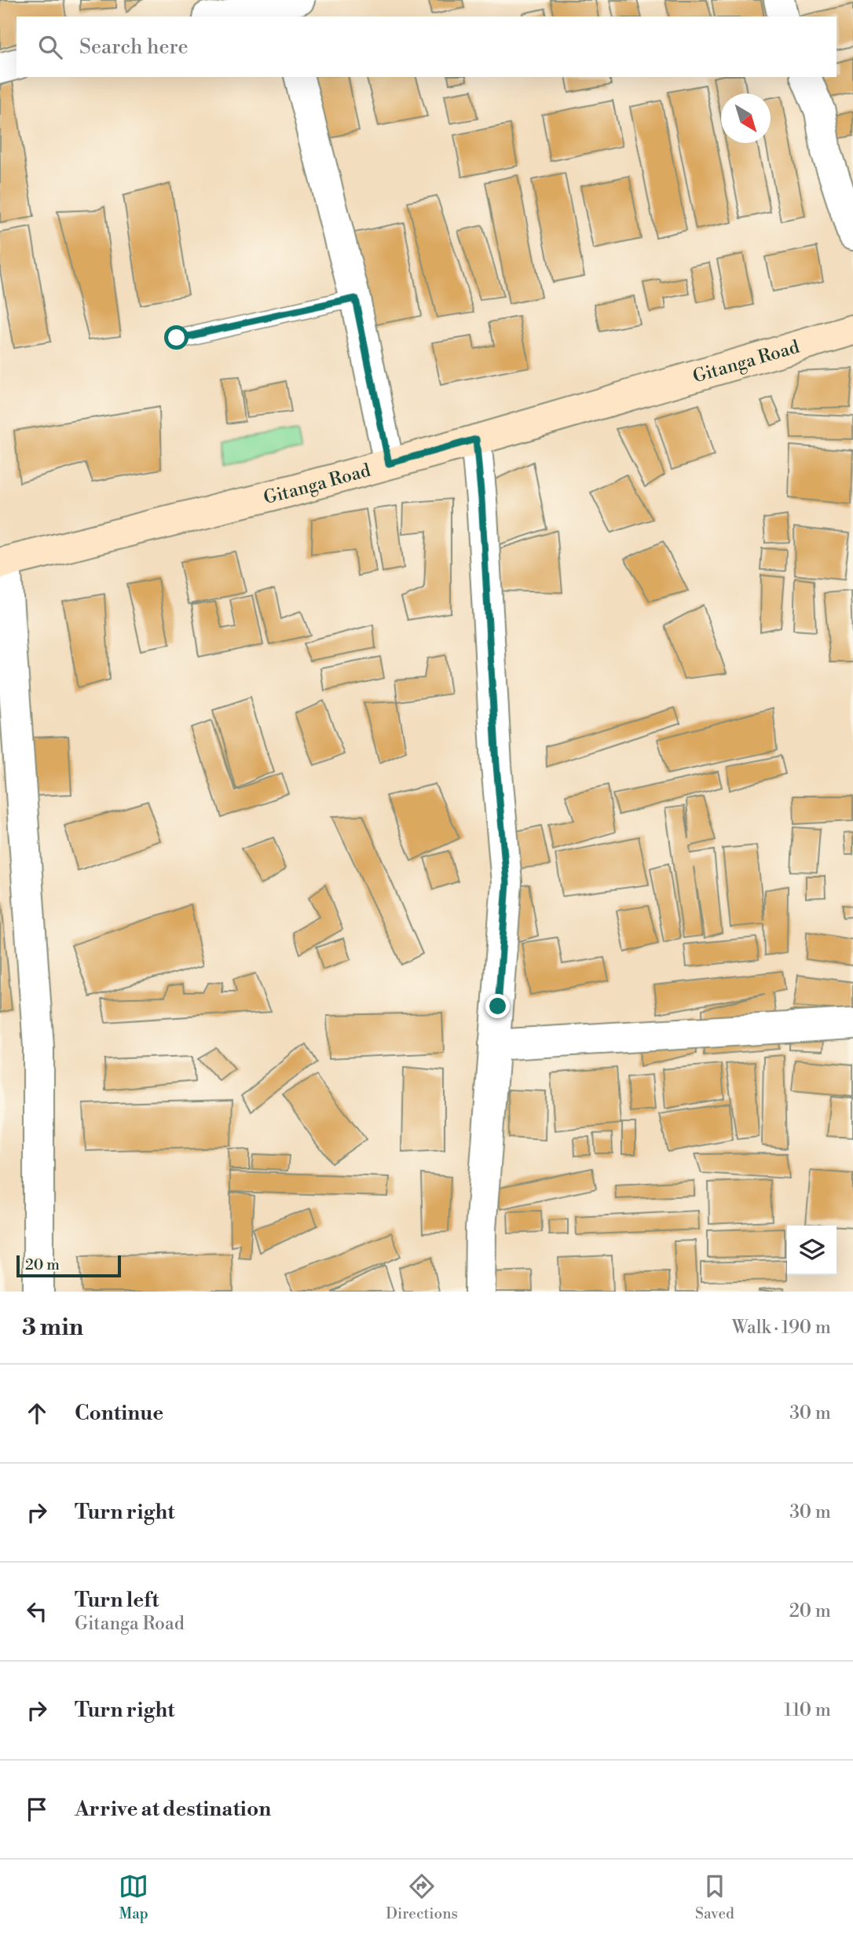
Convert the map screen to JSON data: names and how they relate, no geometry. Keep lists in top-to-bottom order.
{
  "streets": {
    "main road": ["Gitanga Road"]
  },
  "scale_bar": "20 m",
  "north": "bottom right",
  "page": {
    "search": "Search here",
    "scale": "20 m",
    "heading": ["3 min", "Walk · 190 m"],
    "list": [
      ["Continue", "30 m"],
      ["Turn right", "30 m"],
      ["Turn left", "Gitanga Road", "20 m"],
      ["Turn right", "110 m"],
      "Arrive at destination"
    ],
    "nav": ["Map", "Directions", "Saved"]
  }
}
